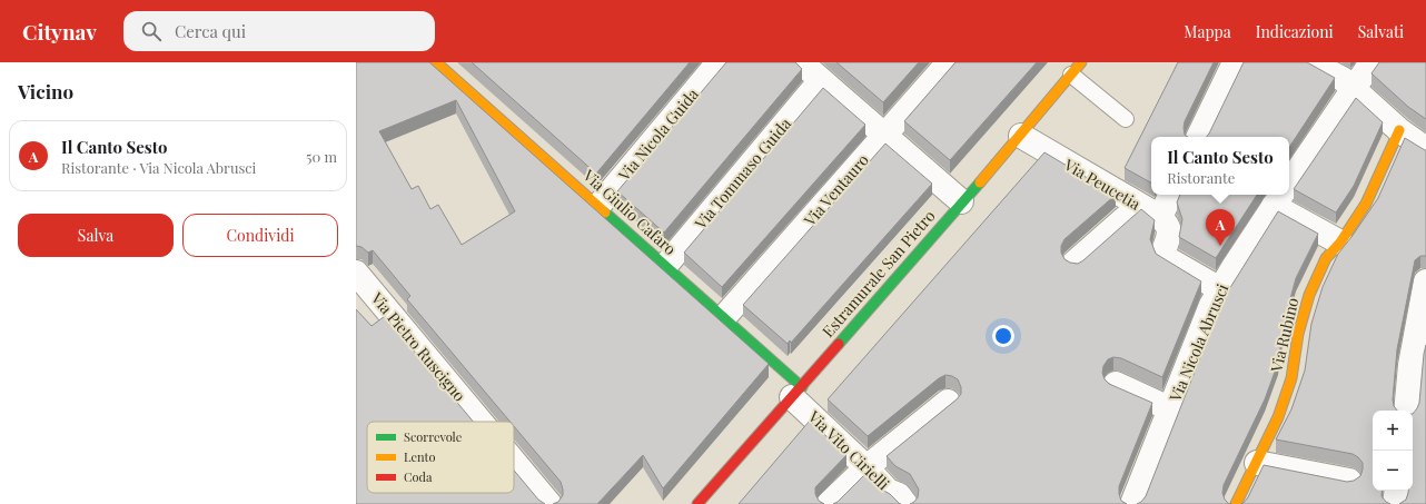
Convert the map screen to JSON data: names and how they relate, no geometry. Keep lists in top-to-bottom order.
{
  "streets": {
    "street": [
      "Via Nicola Guida",
      "Via Tommaso Guida",
      "Via Peucetia",
      "Via Ventauro",
      "Via Giulio Cafaro",
      "Estramurale San Pietro",
      "Via Rubino",
      "Via Nicola Abrusci",
      "Via Pietro Ruscigno",
      "Via Vito Cirielli"
    ]
  },
  "crossings": [
    ["Via Nicola Guida", "Via Giulio Cafaro"],
    ["Via Tommaso Guida", "Via Giulio Cafaro"],
    ["Via Peucetia", "Estramurale San Pietro"],
    ["Via Peucetia", "Via Nicola Abrusci"],
    ["Via Ventauro", "Via Giulio Cafaro"],
    ["Via Giulio Cafaro", "Estramurale San Pietro"],
    ["Via Giulio Cafaro", "Via Vito Cirielli"],
    ["Estramurale San Pietro", "Via Vito Cirielli"]
  ],
  "legend": ["Scorrevole", "Lento", "Coda"],
  "page": {
    "header": "Citynav",
    "search": "Cerca qui",
    "nav": ["Mappa", "Indicazioni", "Salvati"],
    "heading": "Vicino",
    "list": [
      {
        "mark": "A",
        "name": "Il Canto Sesto",
        "note": "Ristorante · Via Nicola Abrusci",
        "value": "50 m"
      }
    ],
    "popup": ["Il Canto Sesto", "Ristorante"],
    "buttons": ["Salva", "Condividi"],
    "pins": "A",
    "map_buttons": ["+", "−"]
  }
}
